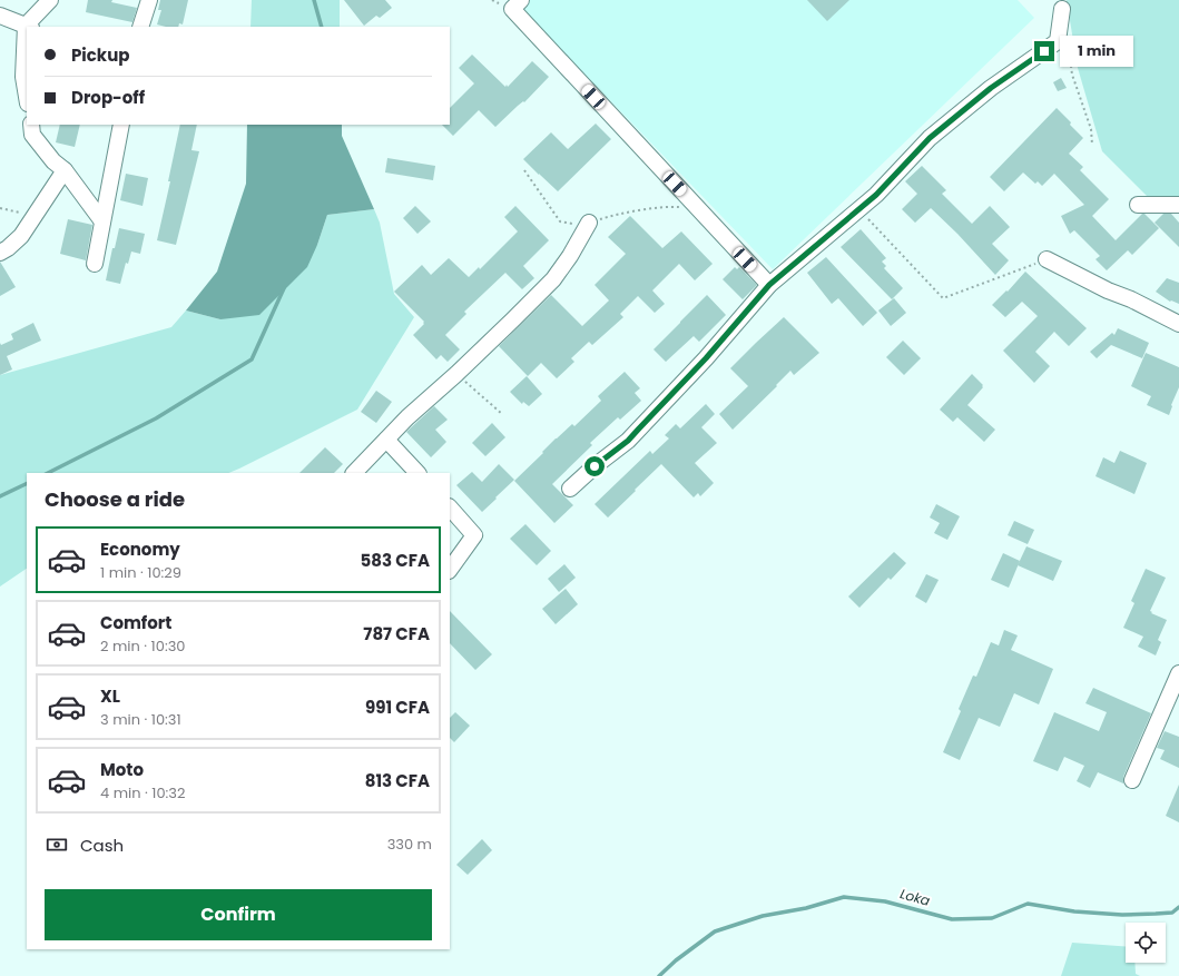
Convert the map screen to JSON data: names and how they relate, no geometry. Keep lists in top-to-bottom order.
{
  "water": ["Loka"],
  "page": {
    "banner": ["Pickup", "Drop-off"],
    "bubble": "1 min",
    "heading": "Choose a ride",
    "list": [
      {
        "name": "Economy",
        "note": "1 min · 10:29",
        "value": "583 CFA"
      },
      {
        "name": "Comfort",
        "note": "2 min · 10:30",
        "value": "787 CFA"
      },
      {
        "name": "XL",
        "note": "3 min · 10:31",
        "value": "991 CFA"
      },
      {
        "name": "Moto",
        "note": "4 min · 10:32",
        "value": "813 CFA"
      }
    ],
    "pay": ["Cash", "330 m"],
    "buttons": "Confirm"
  }
}
